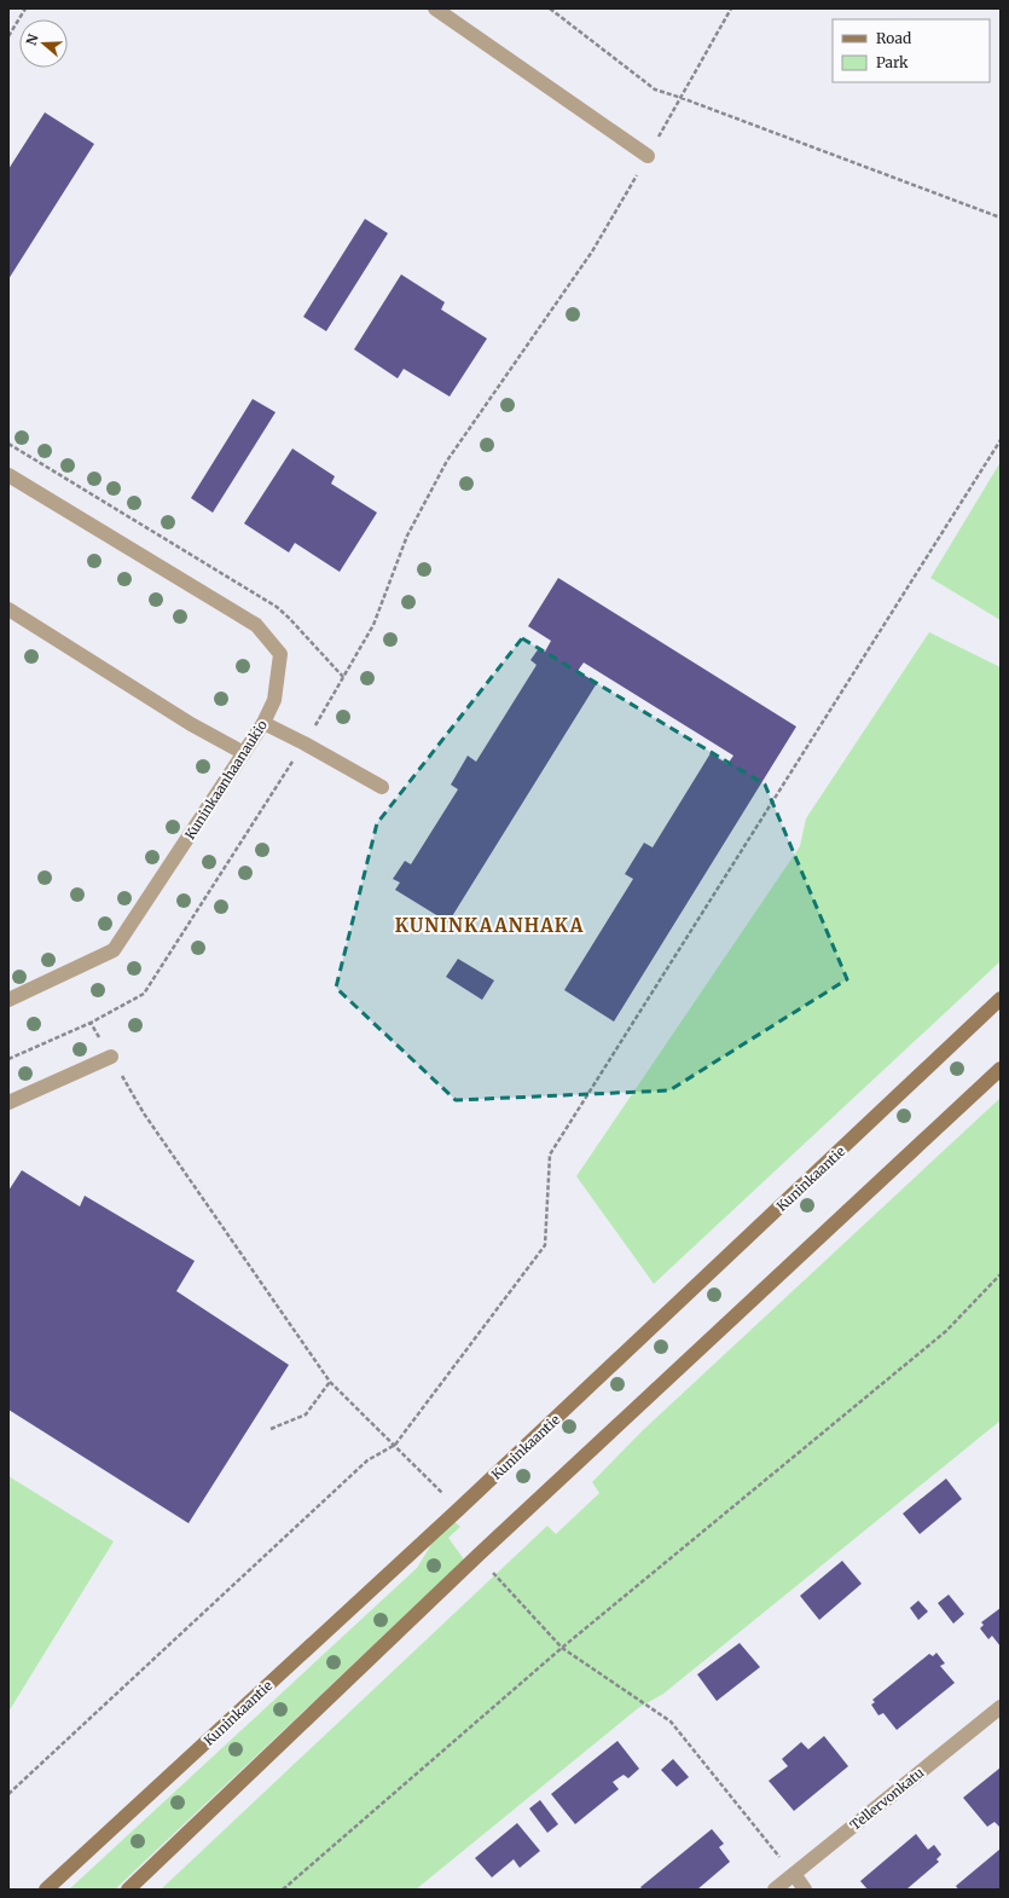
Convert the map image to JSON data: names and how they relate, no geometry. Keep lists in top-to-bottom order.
{
  "streets": {
    "main road": ["Kuninkaantie"],
    "street": ["Kuninkaanhaanaukio", "Tellervonkatu"]
  },
  "districts": ["KUNINKAANHAKA"],
  "legend": ["Road", "Park"],
  "north": "left"
}
